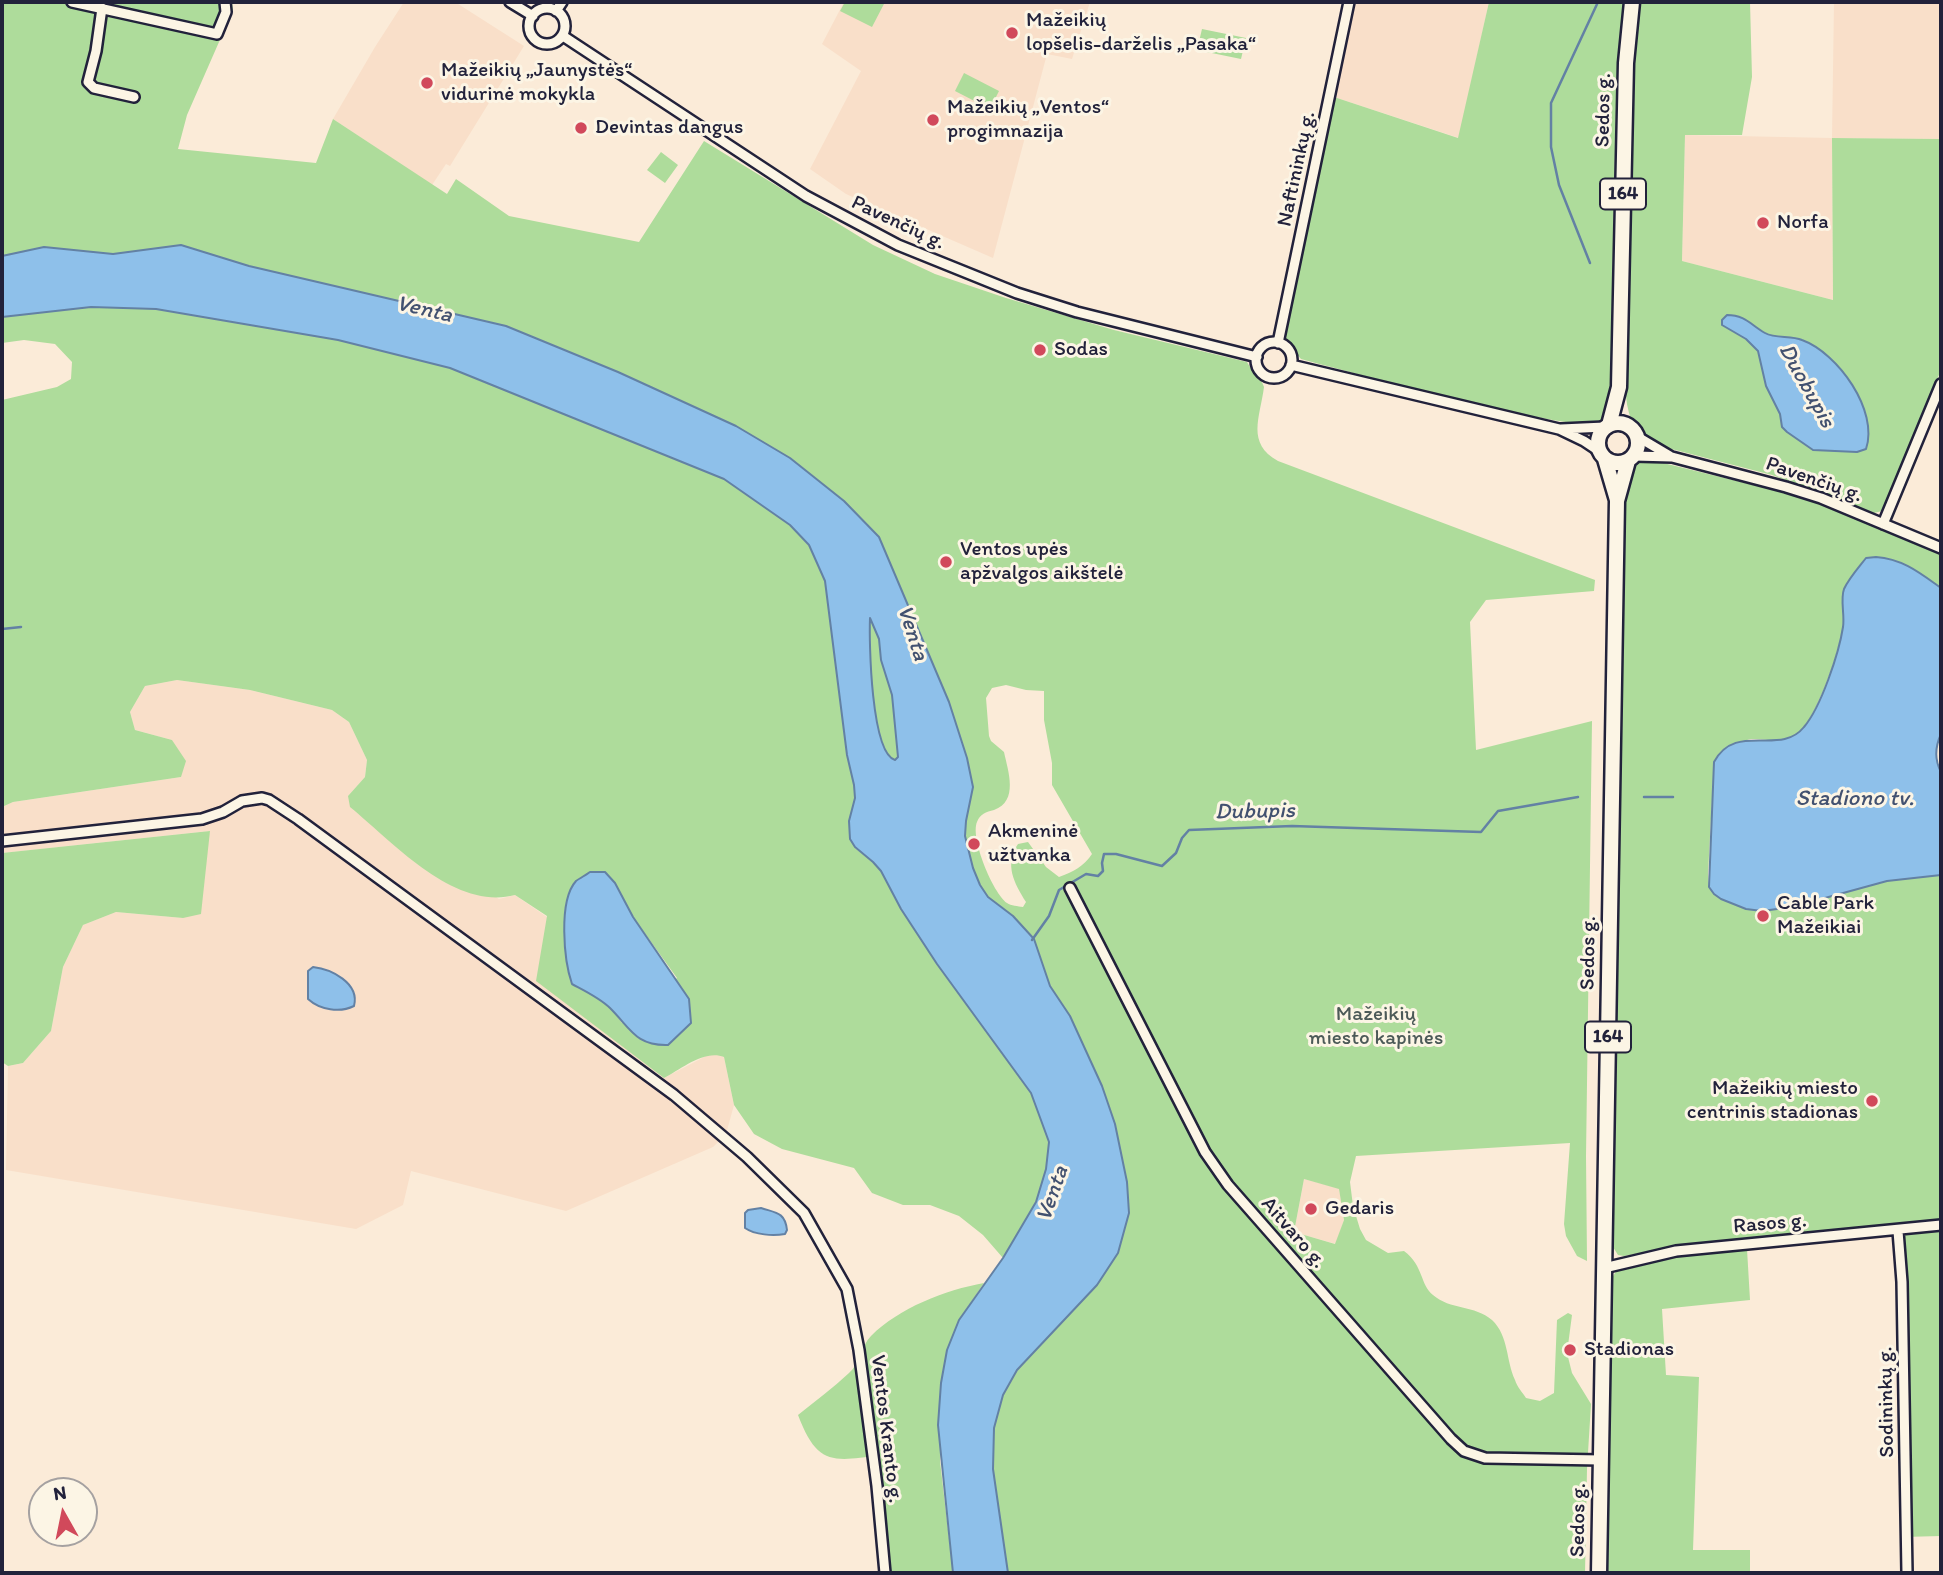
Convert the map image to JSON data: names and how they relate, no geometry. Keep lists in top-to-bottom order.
{
  "streets": {
    "main road": ["Sedos g.", "164"],
    "street": [
      "Naftininkų g.",
      "Pavenčių g.",
      "Rasos g.",
      "Aitvaro g.",
      "Sodininkų g.",
      "Ventos Kranto g."
    ]
  },
  "crossings": [
    ["Sedos g.", "164"],
    ["Sedos g.", "Pavenčių g."],
    ["Sedos g.", "Rasos g."],
    ["Sedos g.", "Aitvaro g."],
    ["Naftininkų g.", "Pavenčių g."],
    ["164", "Pavenčių g."],
    ["Rasos g.", "Sodininkų g."]
  ],
  "water": [
    "Venta",
    "Duobupis",
    "Stadiono tv.",
    "Dubupis"
  ],
  "parks": ["Mažeikių miesto kapinės"],
  "places": [
    "Mažeikių lopšelis-darželis „Pasaka“",
    "Mažeikių „Jaunystės“ vidurinė mokykla",
    "Mažeikių „Ventos“ progimnazija",
    "Devintas dangus",
    "Norfa",
    "Sodas",
    "Ventos upės apžvalgos aikštelė",
    "Akmeninė užtvanka",
    "Cable Park Mažeikiai",
    "Mažeikių miesto centrinis stadionas",
    "Gedaris",
    "Stadionas"
  ],
  "north": "top"
}
